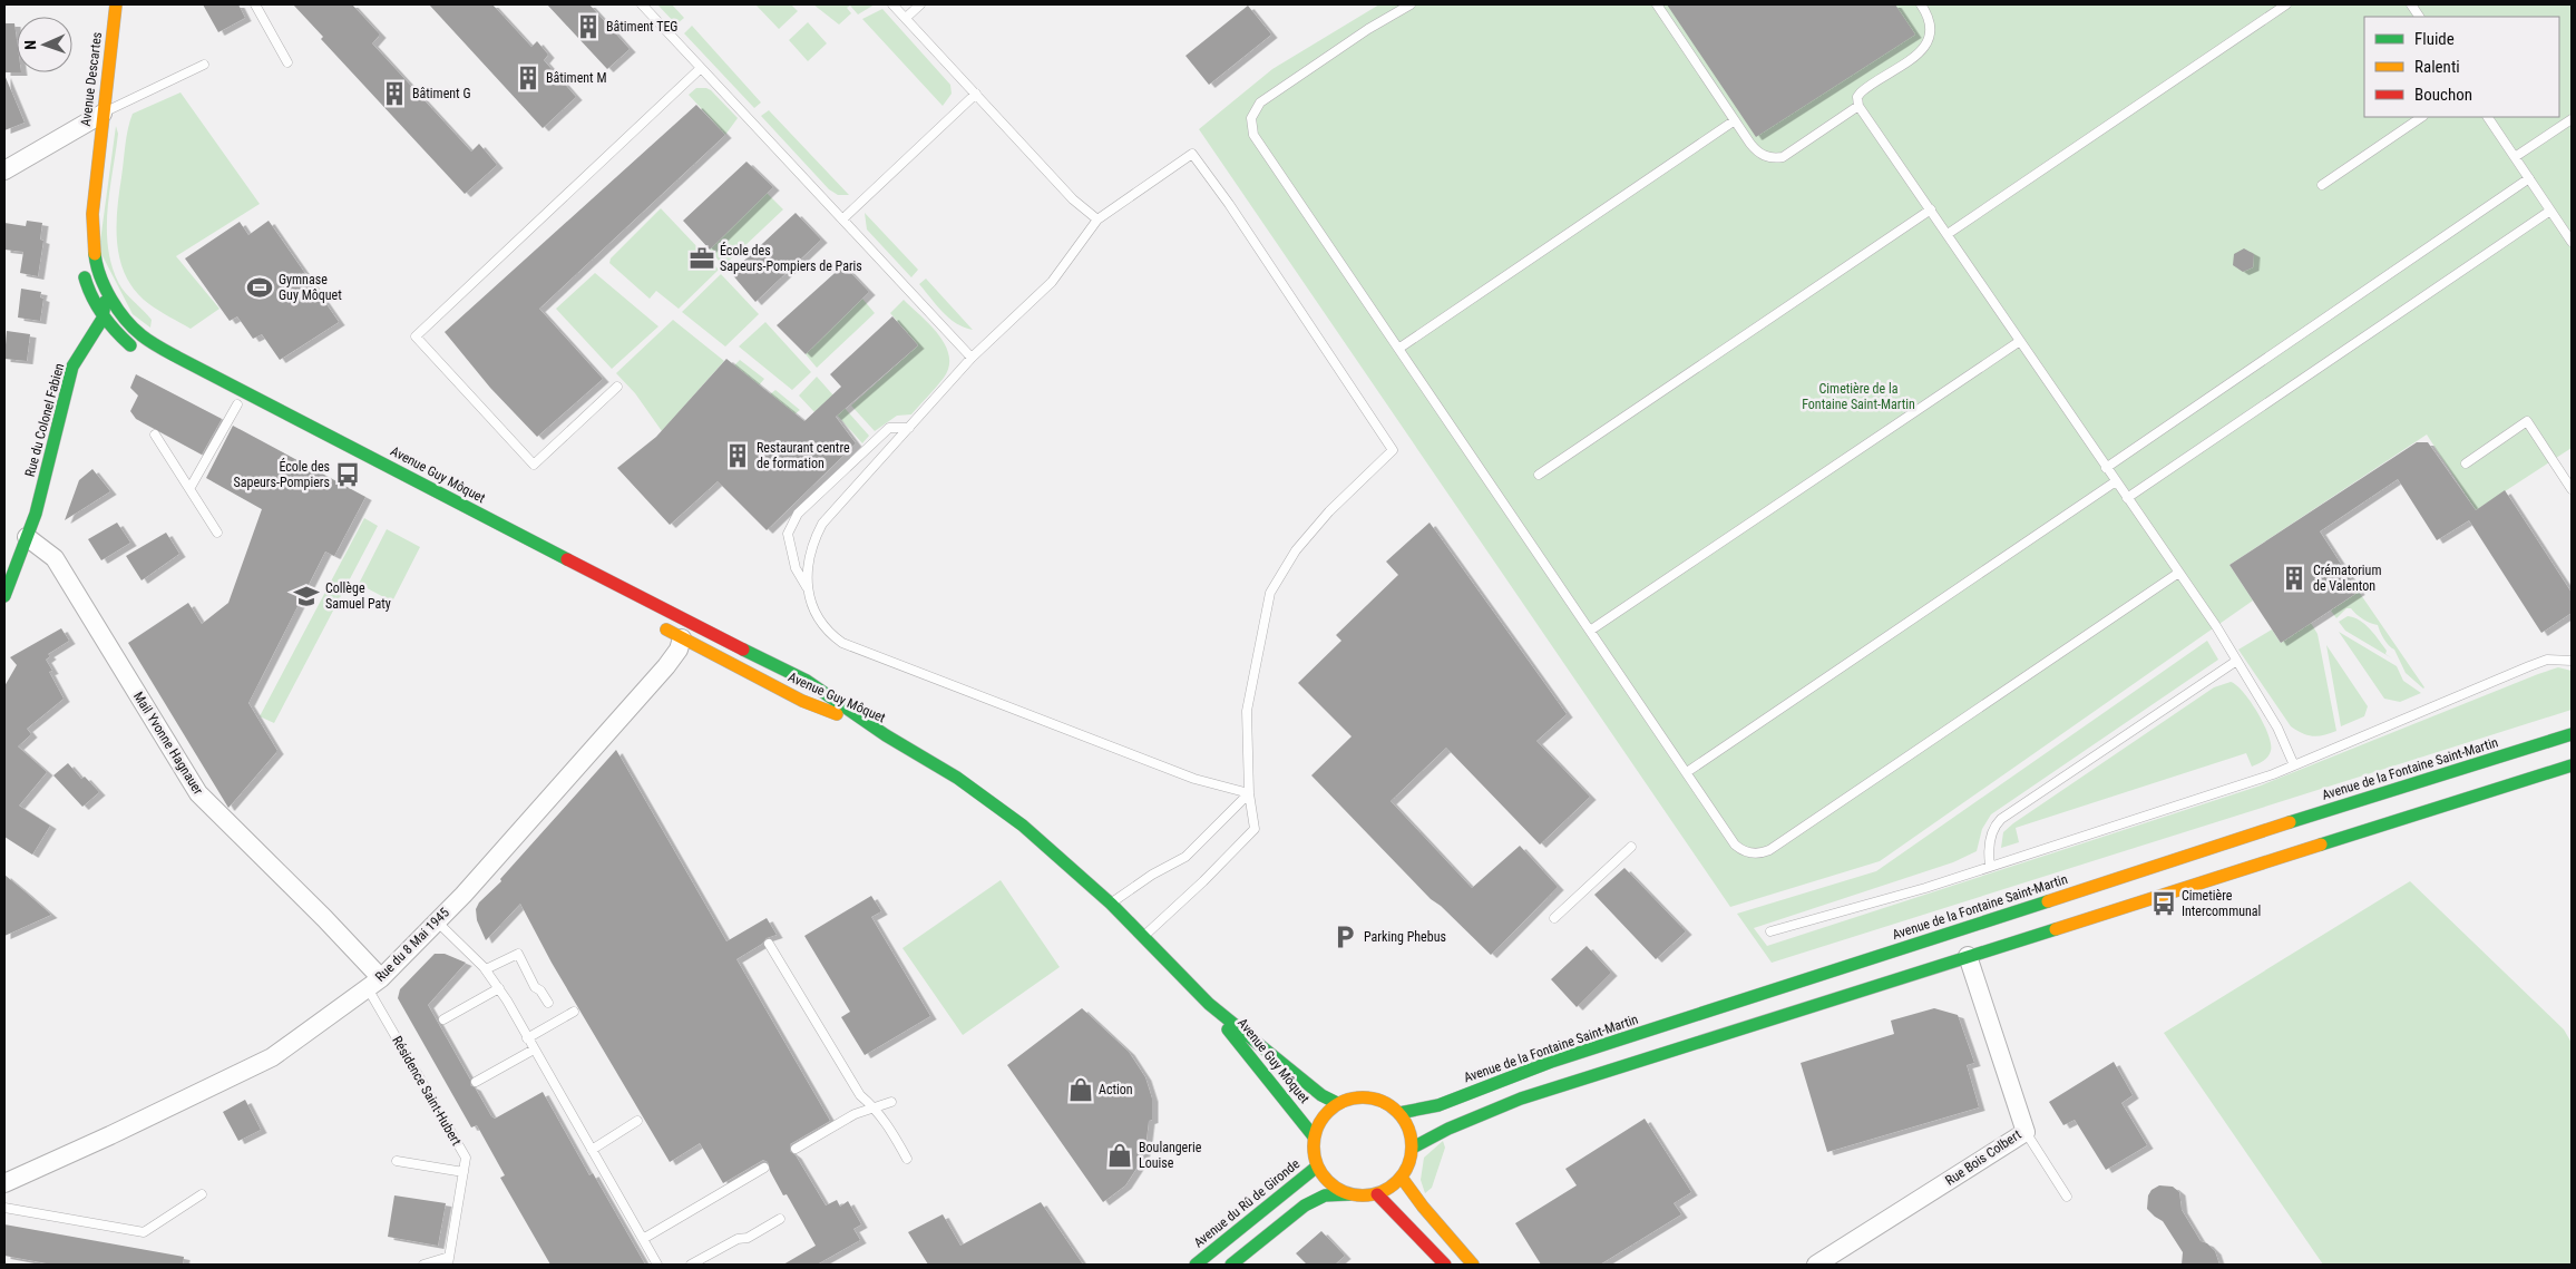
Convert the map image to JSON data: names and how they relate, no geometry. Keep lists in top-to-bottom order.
{
  "streets": {
    "main road": [
      "Avenue Descartes",
      "Rue du Colonel Fabien",
      "Avenue Guy Môquet",
      "Avenue de la Fontaine Saint-Martin",
      "Avenue du Rû de Gironde"
    ],
    "street": ["Mail Yvonne Hagnauer", "Rue du 8 Mai 1945", "Rue Bois Colbert"],
    "lane": ["Résidence Saint-Hubert"]
  },
  "crossings": [
    ["Avenue Descartes", "Avenue Guy Môquet"],
    ["Rue du Colonel Fabien", "Mail Yvonne Hagnauer"],
    ["Avenue Guy Môquet", "Avenue de la Fontaine Saint-Martin"],
    ["Avenue Guy Môquet", "Rue du 8 Mai 1945"],
    ["Avenue Guy Môquet", "Avenue du Rû de Gironde"],
    ["Mail Yvonne Hagnauer", "Rue du 8 Mai 1945"],
    ["Mail Yvonne Hagnauer", "Résidence Saint-Hubert"],
    ["Avenue de la Fontaine Saint-Martin", "Rue Bois Colbert"],
    ["Avenue de la Fontaine Saint-Martin", "Avenue du Rû de Gironde"],
    ["Rue du 8 Mai 1945", "Résidence Saint-Hubert"]
  ],
  "parks": ["Cimetière de la Fontaine Saint-Martin"],
  "places": {
    "building": [
      "Bâtiment TEG",
      "Bâtiment M",
      "Bâtiment G",
      "Restaurant centre de formation",
      "Crématorium de Valenton"
    ],
    "office": ["École des Sapeurs-Pompiers de Paris"],
    "sports": ["Gymnase Guy Môquet"],
    "bus stop": ["École des Sapeurs-Pompiers", "Cimetière Intercommunal"],
    "school or university": ["Collège Samuel Paty"],
    "parking": ["Parking Phebus"],
    "shop": ["Action", "Boulangerie Louise"]
  },
  "legend": ["Fluide", "Ralenti", "Bouchon"],
  "north": "left"
}
